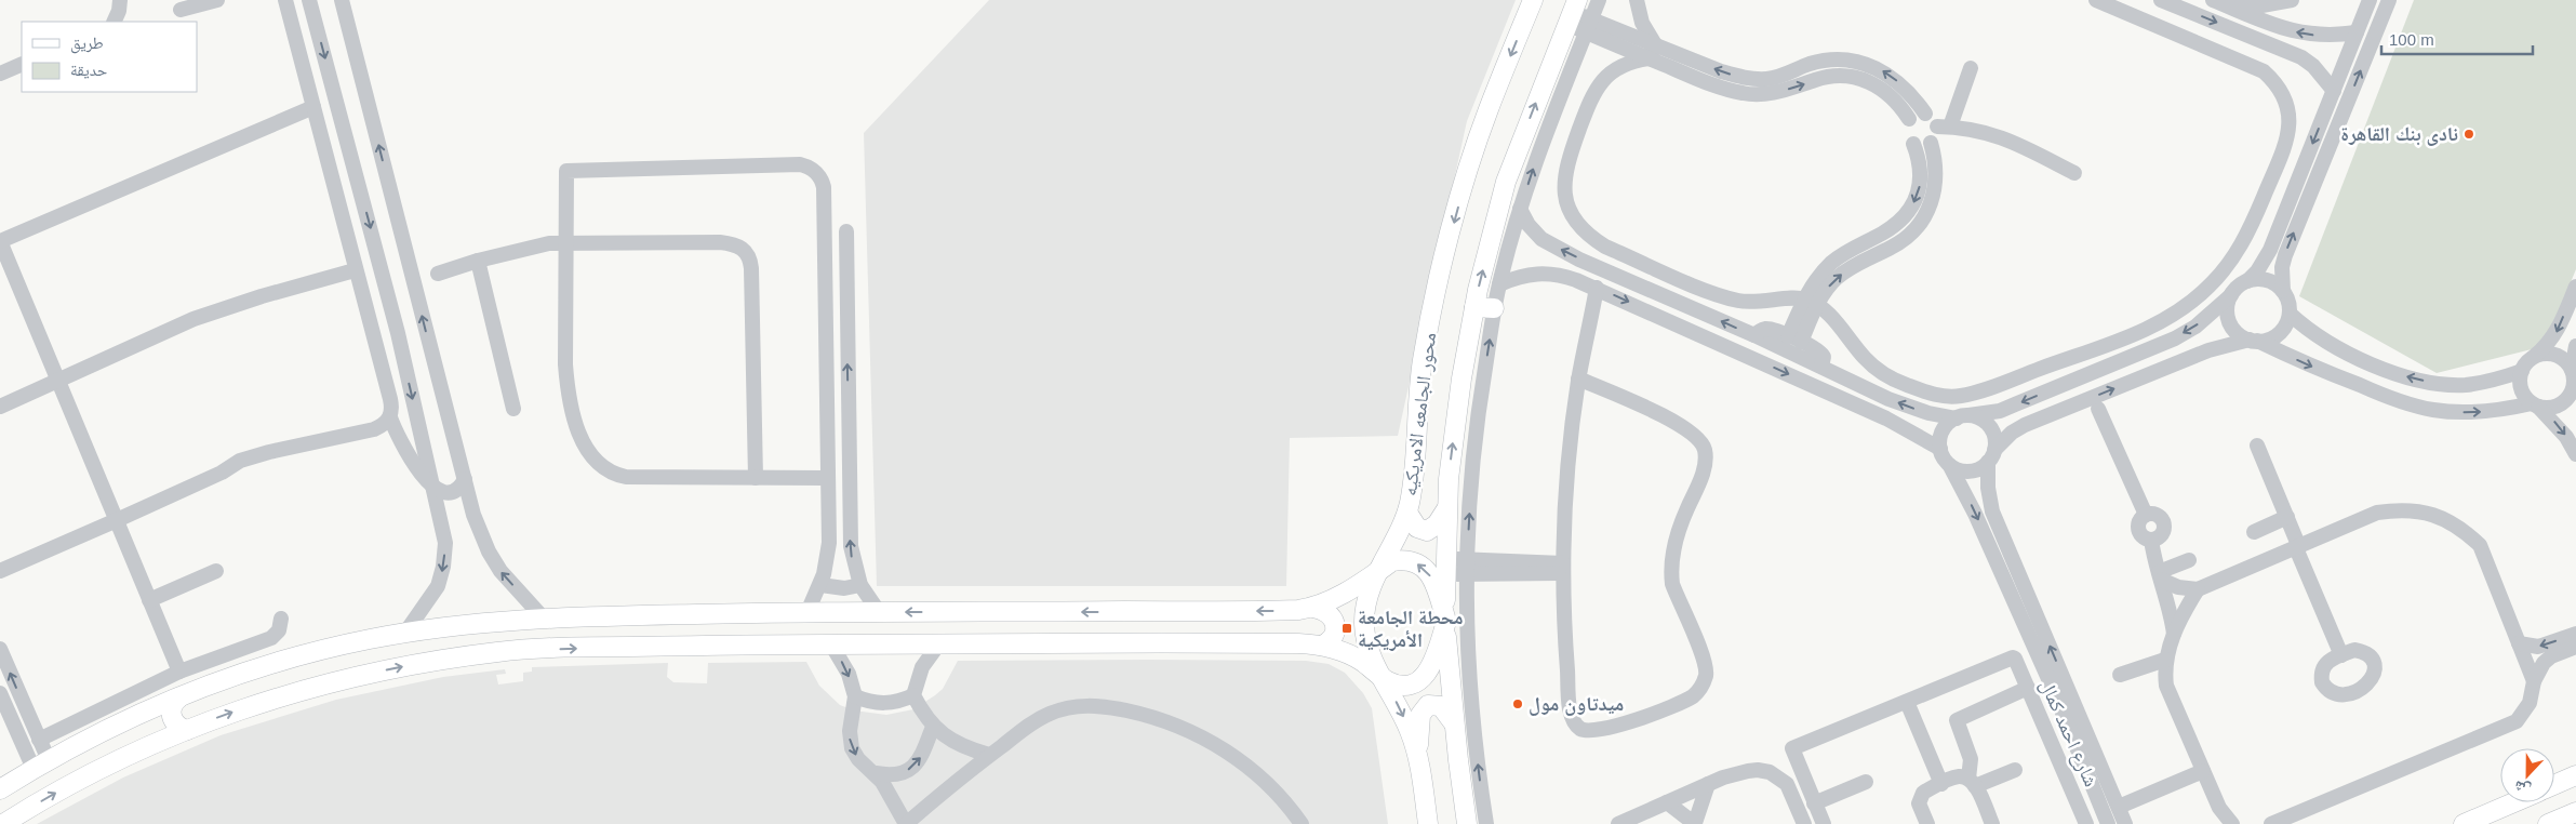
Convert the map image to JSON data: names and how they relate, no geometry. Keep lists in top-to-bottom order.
{
  "streets": {
    "main road": ["محور الجامعه الامريكيه"],
    "street": ["شارع احمد كمال"]
  },
  "places": {
    "other": ["نادى بنك القاهرة", "ميدتاون مول"],
    "transit": ["محطة الجامعة الأمريكية"]
  },
  "legend": ["طريق", "حديقة"],
  "scale_bar": "100 m",
  "north": "bottom"
}
